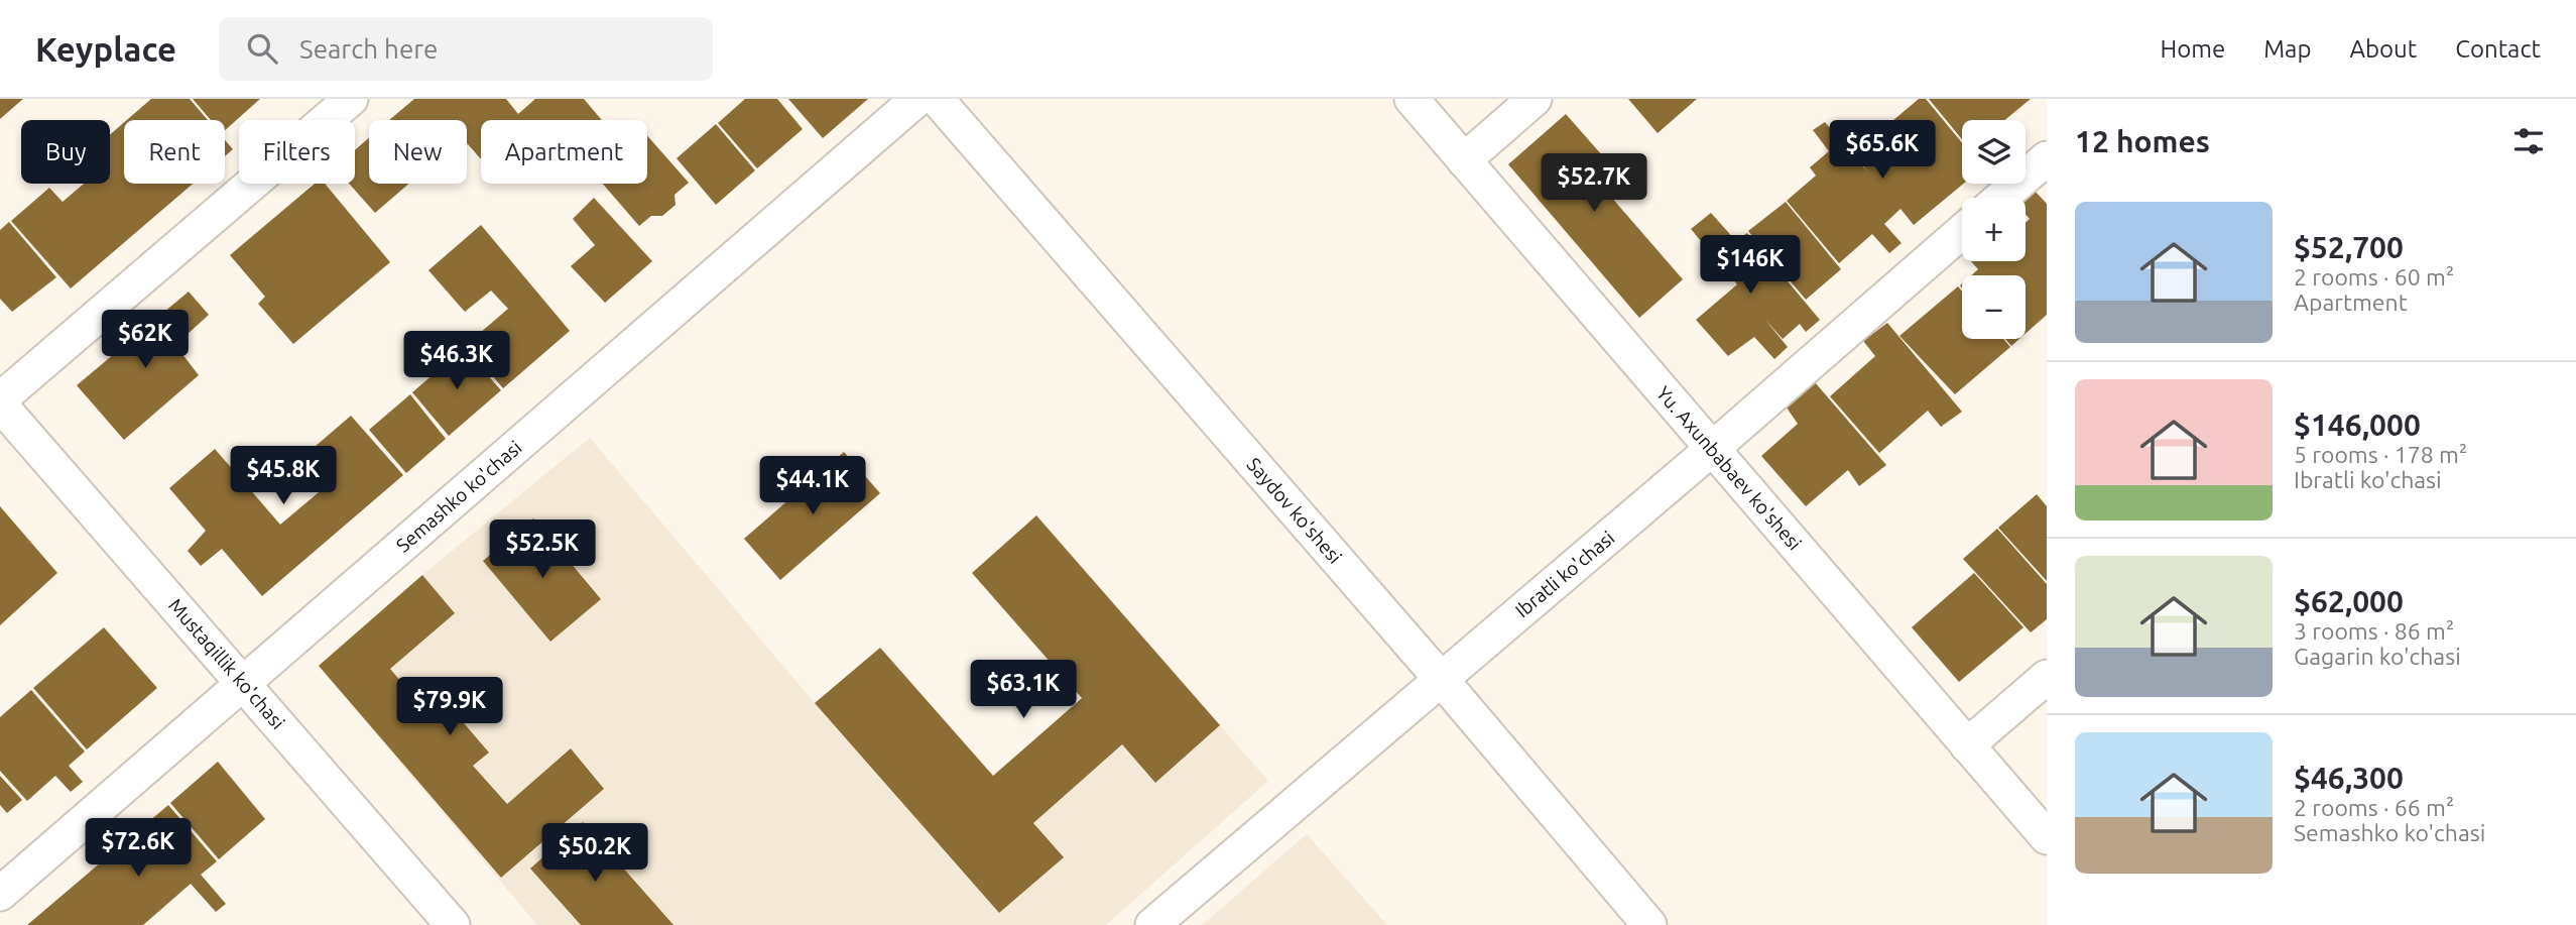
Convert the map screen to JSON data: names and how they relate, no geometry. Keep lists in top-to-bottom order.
{
  "streets": {
    "street": [
      "Yu. Axunbabaev ko'shesi",
      "Semashko ko'chasi",
      "Saydov ko'shesi",
      "Ibratli ko'chasi",
      "Mustaqillik ko'chasi"
    ]
  },
  "crossings": [
    ["Yu. Axunbabaev ko'shesi", "Ibratli ko'chasi"],
    ["Semashko ko'chasi", "Mustaqillik ko'chasi"],
    ["Saydov ko'shesi", "Ibratli ko'chasi"]
  ],
  "page": {
    "header": "Keyplace",
    "search": "Search here",
    "nav": [
      "Home",
      "Map",
      "About",
      "Contact"
    ],
    "heading": "12 homes",
    "map_buttons": ["+", "−"],
    "price": [
      "$65.6K",
      "$52.7K",
      "$146K",
      "$62K",
      "$46.3K",
      "$45.8K",
      "$44.1K",
      "$52.5K",
      "$63.1K",
      "$79.9K",
      "$72.6K",
      "$50.2K"
    ],
    "chip": [
      "Buy",
      "Rent",
      "Filters",
      "New",
      "Apartment"
    ],
    "list": [
      {
        "name": "$52,700",
        "note": "2 rooms · 60 m² · Apartment"
      },
      {
        "name": "$146,000",
        "note": "5 rooms · 178 m² · Ibratli ko'chasi"
      },
      {
        "name": "$62,000",
        "note": "3 rooms · 86 m² · Gagarin ko'chasi"
      },
      {
        "name": "$46,300",
        "note": "2 rooms · 66 m² · Semashko ko'chasi"
      }
    ]
  }
}
